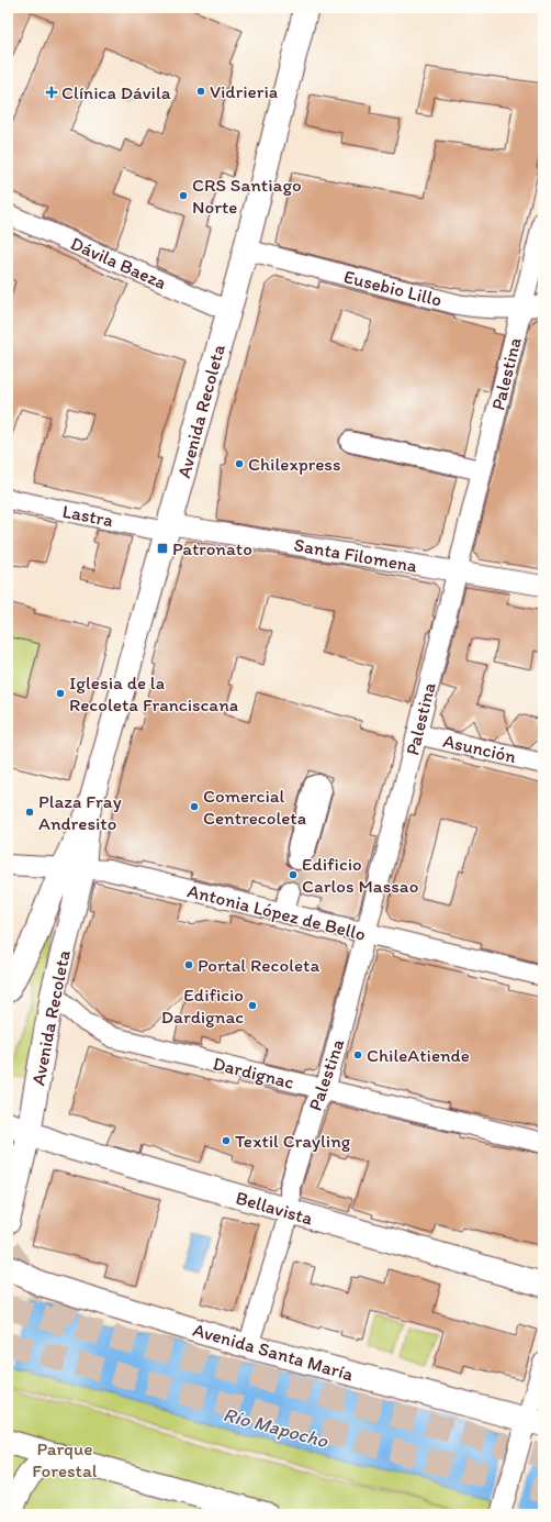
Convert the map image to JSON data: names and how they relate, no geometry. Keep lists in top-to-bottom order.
{
  "streets": {
    "main road": ["Avenida Recoleta", "Bellavista", "Avenida Santa María"],
    "street": [
      "Dávila Baeza",
      "Eusebio Lillo",
      "Palestina",
      "Lastra",
      "Santa Filomena",
      "Asunción",
      "Antonia López de Bello",
      "Dardignac"
    ]
  },
  "crossings": [
    ["Dávila Baeza", "Avenida Recoleta"],
    ["Eusebio Lillo", "Palestina"],
    ["Eusebio Lillo", "Avenida Recoleta"],
    ["Palestina", "Santa Filomena"],
    ["Palestina", "Asunción"],
    ["Palestina", "Antonia López de Bello"],
    ["Palestina", "Dardignac"],
    ["Palestina", "Bellavista"],
    ["Palestina", "Avenida Santa María"],
    ["Avenida Recoleta", "Lastra"],
    ["Avenida Recoleta", "Santa Filomena"],
    ["Avenida Recoleta", "Antonia López de Bello"],
    ["Avenida Recoleta", "Dardignac"],
    ["Avenida Recoleta", "Bellavista"],
    ["Lastra", "Santa Filomena"]
  ],
  "water": ["Río Mapocho"],
  "parks": ["Parque Forestal"],
  "places": {
    "other": [
      "Vidrieria",
      "CRS Santiago Norte",
      "Chilexpress",
      "Iglesia de la Recoleta Franciscana",
      "Comercial Centrecoleta",
      "Plaza Fray Andresito",
      "Edificio Carlos Massao",
      "Portal Recoleta",
      "Edificio Dardignac",
      "ChileAtiende",
      "Textil Crayling"
    ],
    "health": ["Clínica Dávila"],
    "transit": ["Patronato"]
  }
}
